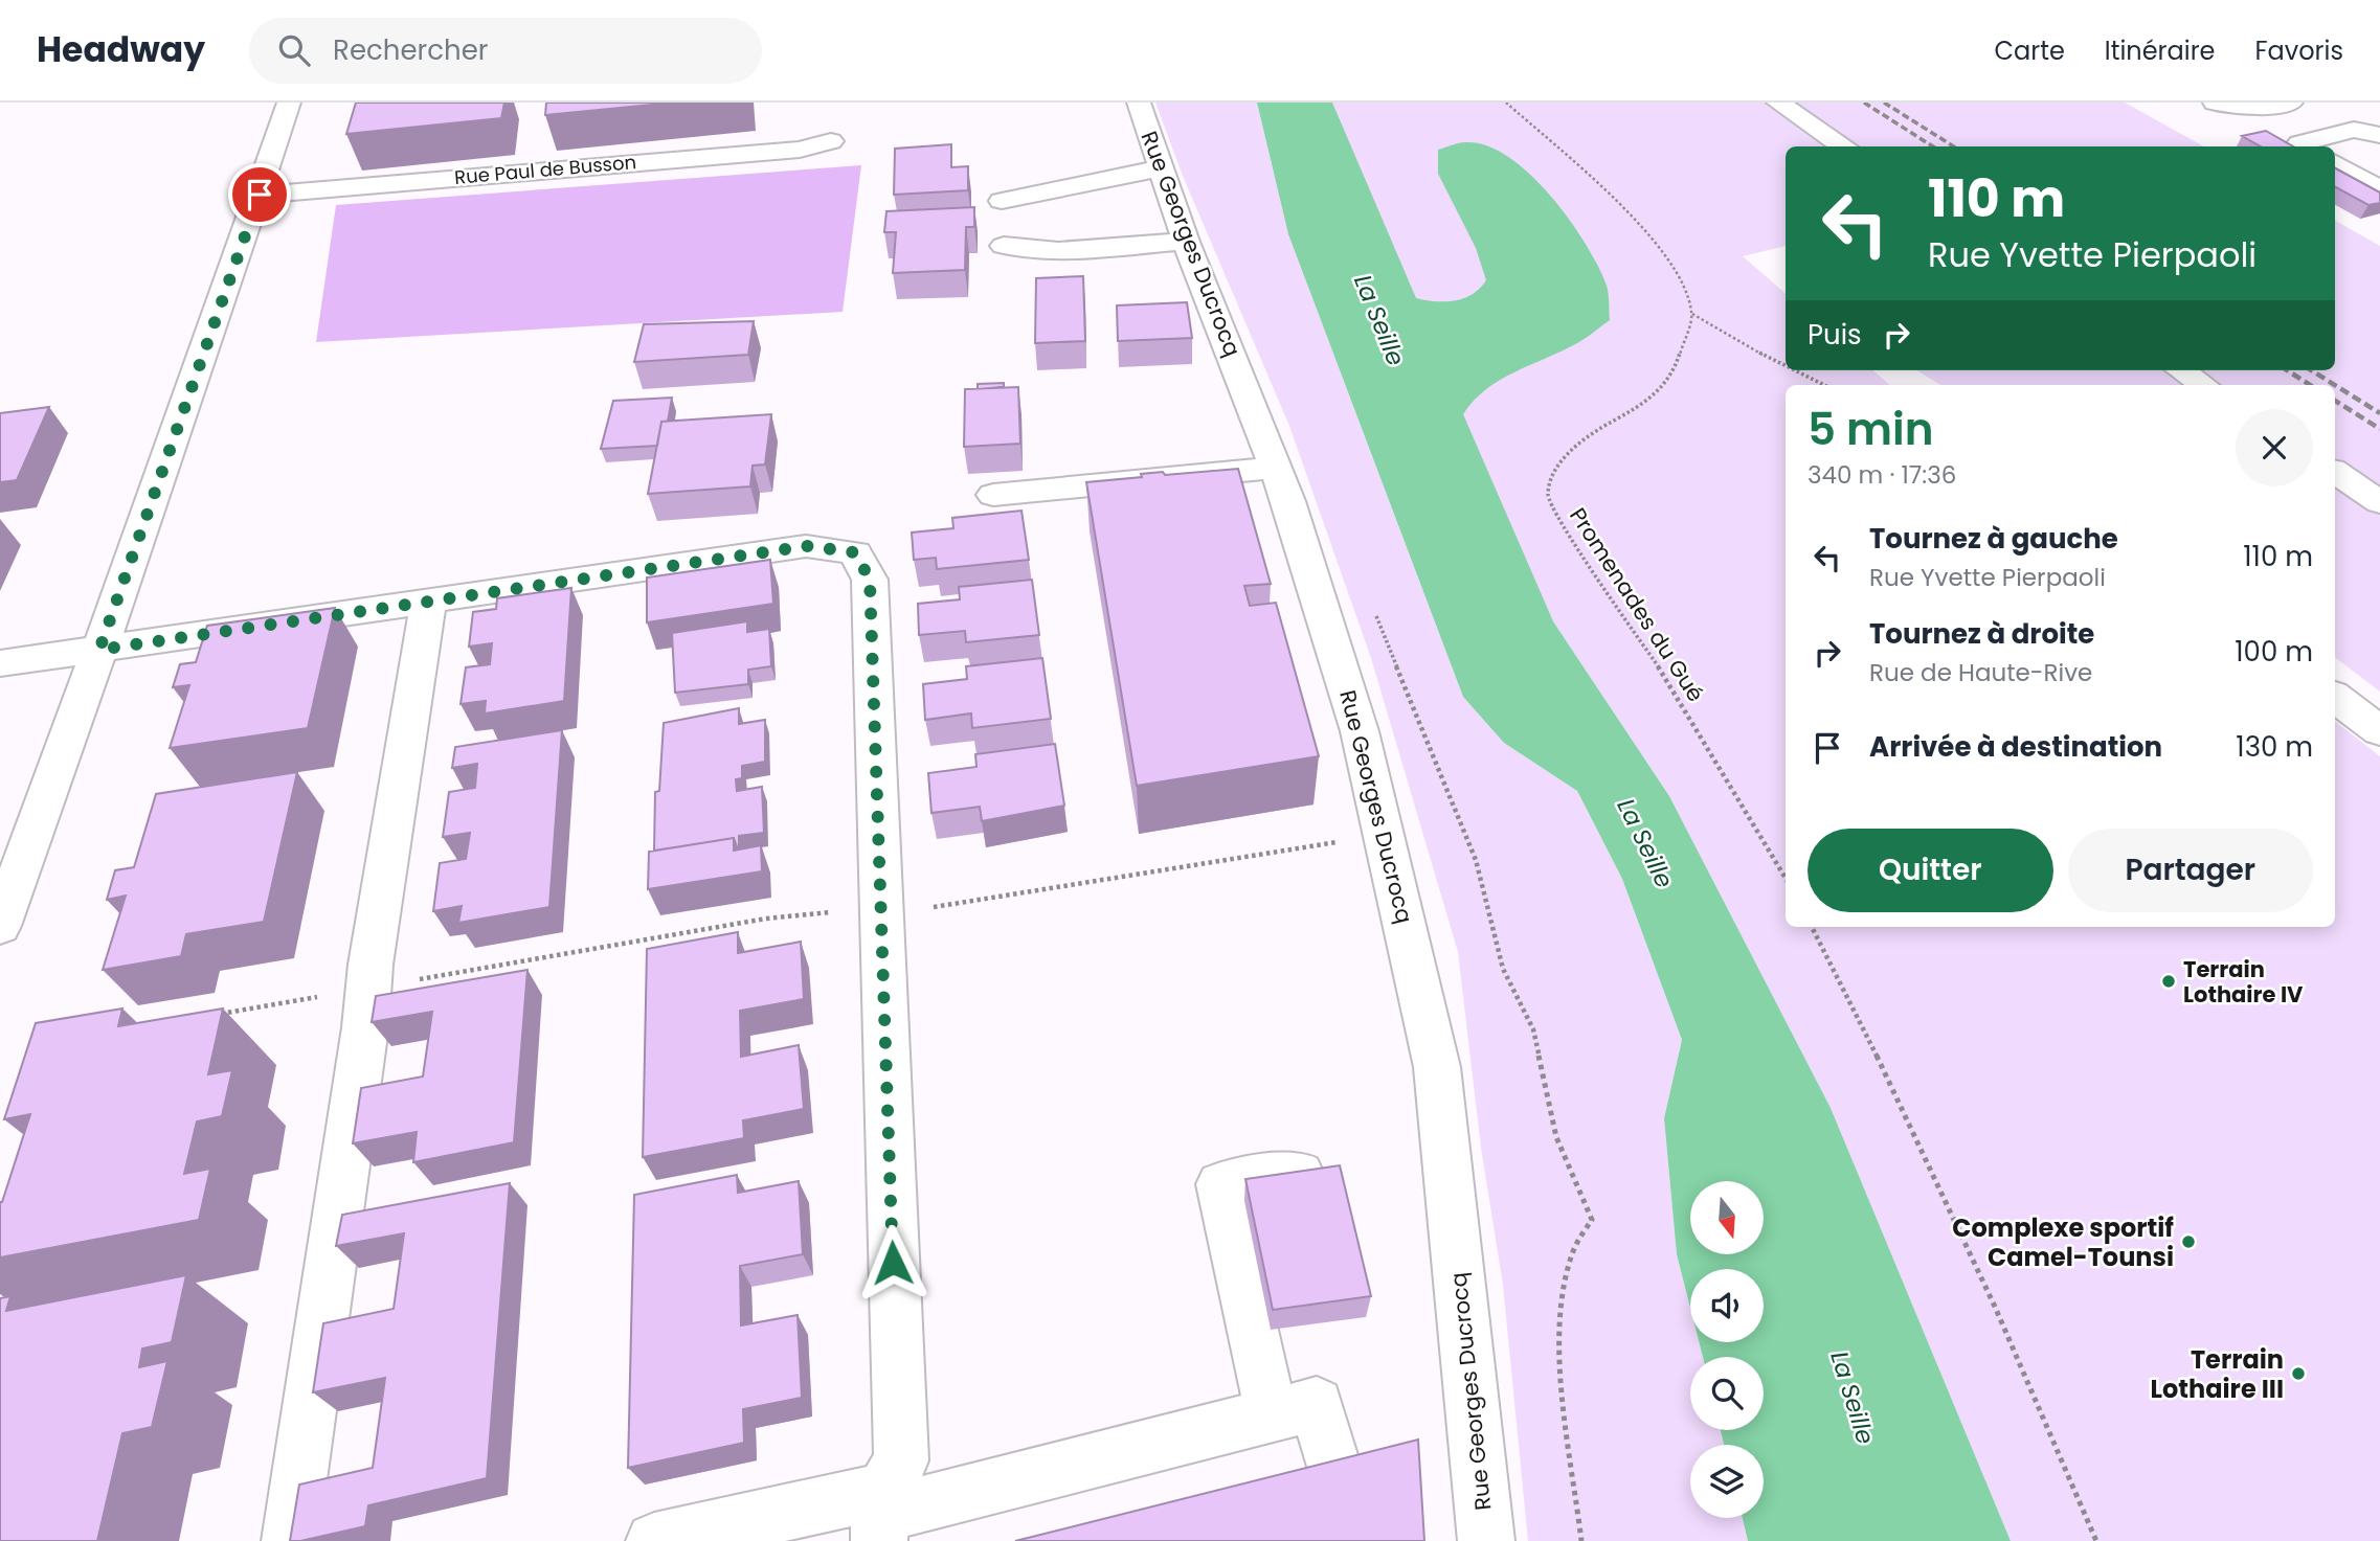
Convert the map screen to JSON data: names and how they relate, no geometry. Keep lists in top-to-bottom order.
{
  "streets": {
    "street": ["Rue Paul de Busson", "Rue Georges Ducrocq"],
    "path": ["Promenades du Gué"]
  },
  "water": ["La Seille"],
  "places": ["Terrain Lothaire IV", "Complexe sportif Camel-Tounsi", "Terrain Lothaire III"],
  "north": "bottom",
  "page": {
    "header": "Headway",
    "search": "Rechercher",
    "nav": ["Carte", "Itinéraire", "Favoris"],
    "turn": ["110 m", "Rue Yvette Pierpaoli"],
    "then": "Puis",
    "heading": ["5 min", "340 m · 17:36"],
    "list": [
      {
        "name": "Tournez à gauche",
        "note": "Rue Yvette Pierpaoli",
        "value": "110 m"
      },
      {
        "name": "Tournez à droite",
        "note": "Rue de Haute-Rive",
        "value": "100 m"
      },
      {
        "name": "Arrivée à destination",
        "value": "130 m"
      }
    ],
    "buttons": ["Quitter", "Partager"]
  }
}
